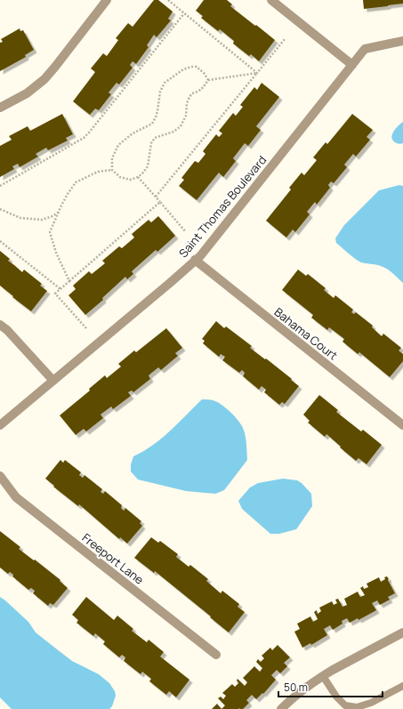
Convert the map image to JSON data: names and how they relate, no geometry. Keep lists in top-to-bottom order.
{
  "streets": {
    "street": ["Saint Thomas Boulevard", "Bahama Court", "Freeport Lane"]
  },
  "crossings": [
    ["Saint Thomas Boulevard", "Bahama Court"]
  ],
  "scale_bar": "50 m"
}
